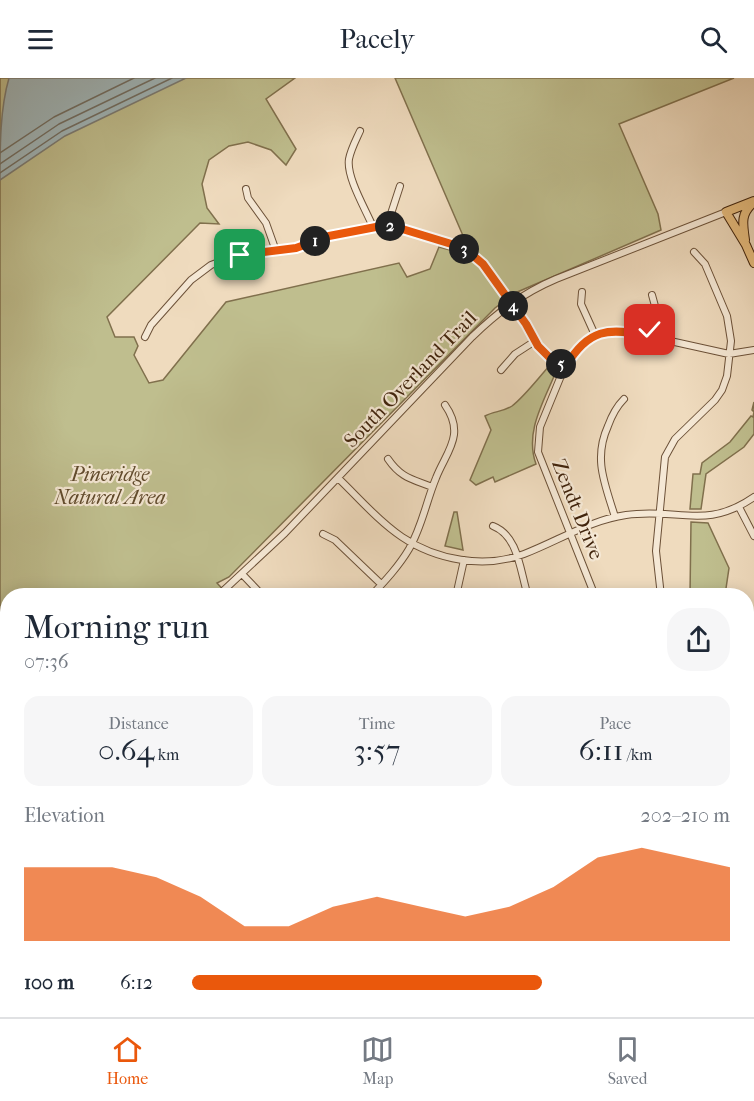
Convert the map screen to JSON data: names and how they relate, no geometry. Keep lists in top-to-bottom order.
{
  "streets": {
    "main road": ["South Overland Trail"],
    "street": ["Zendt Drive"]
  },
  "parks": ["Pineridge Natural Area"],
  "page": {
    "header": "Pacely",
    "pins": [
      "2",
      "1",
      "3",
      "4",
      "5"
    ],
    "heading": ["Morning run", "07:36"],
    "stats": [
      ["Distance", "0.64 km"],
      ["Time", "3:57"],
      ["Pace", "6:11 /km"]
    ],
    "chart": ["Elevation", "202–210 m"],
    "list": [
      {
        "name": "100 m",
        "note": "6:12"
      }
    ],
    "tabs": ["Home", "Map", "Saved"]
  }
}
